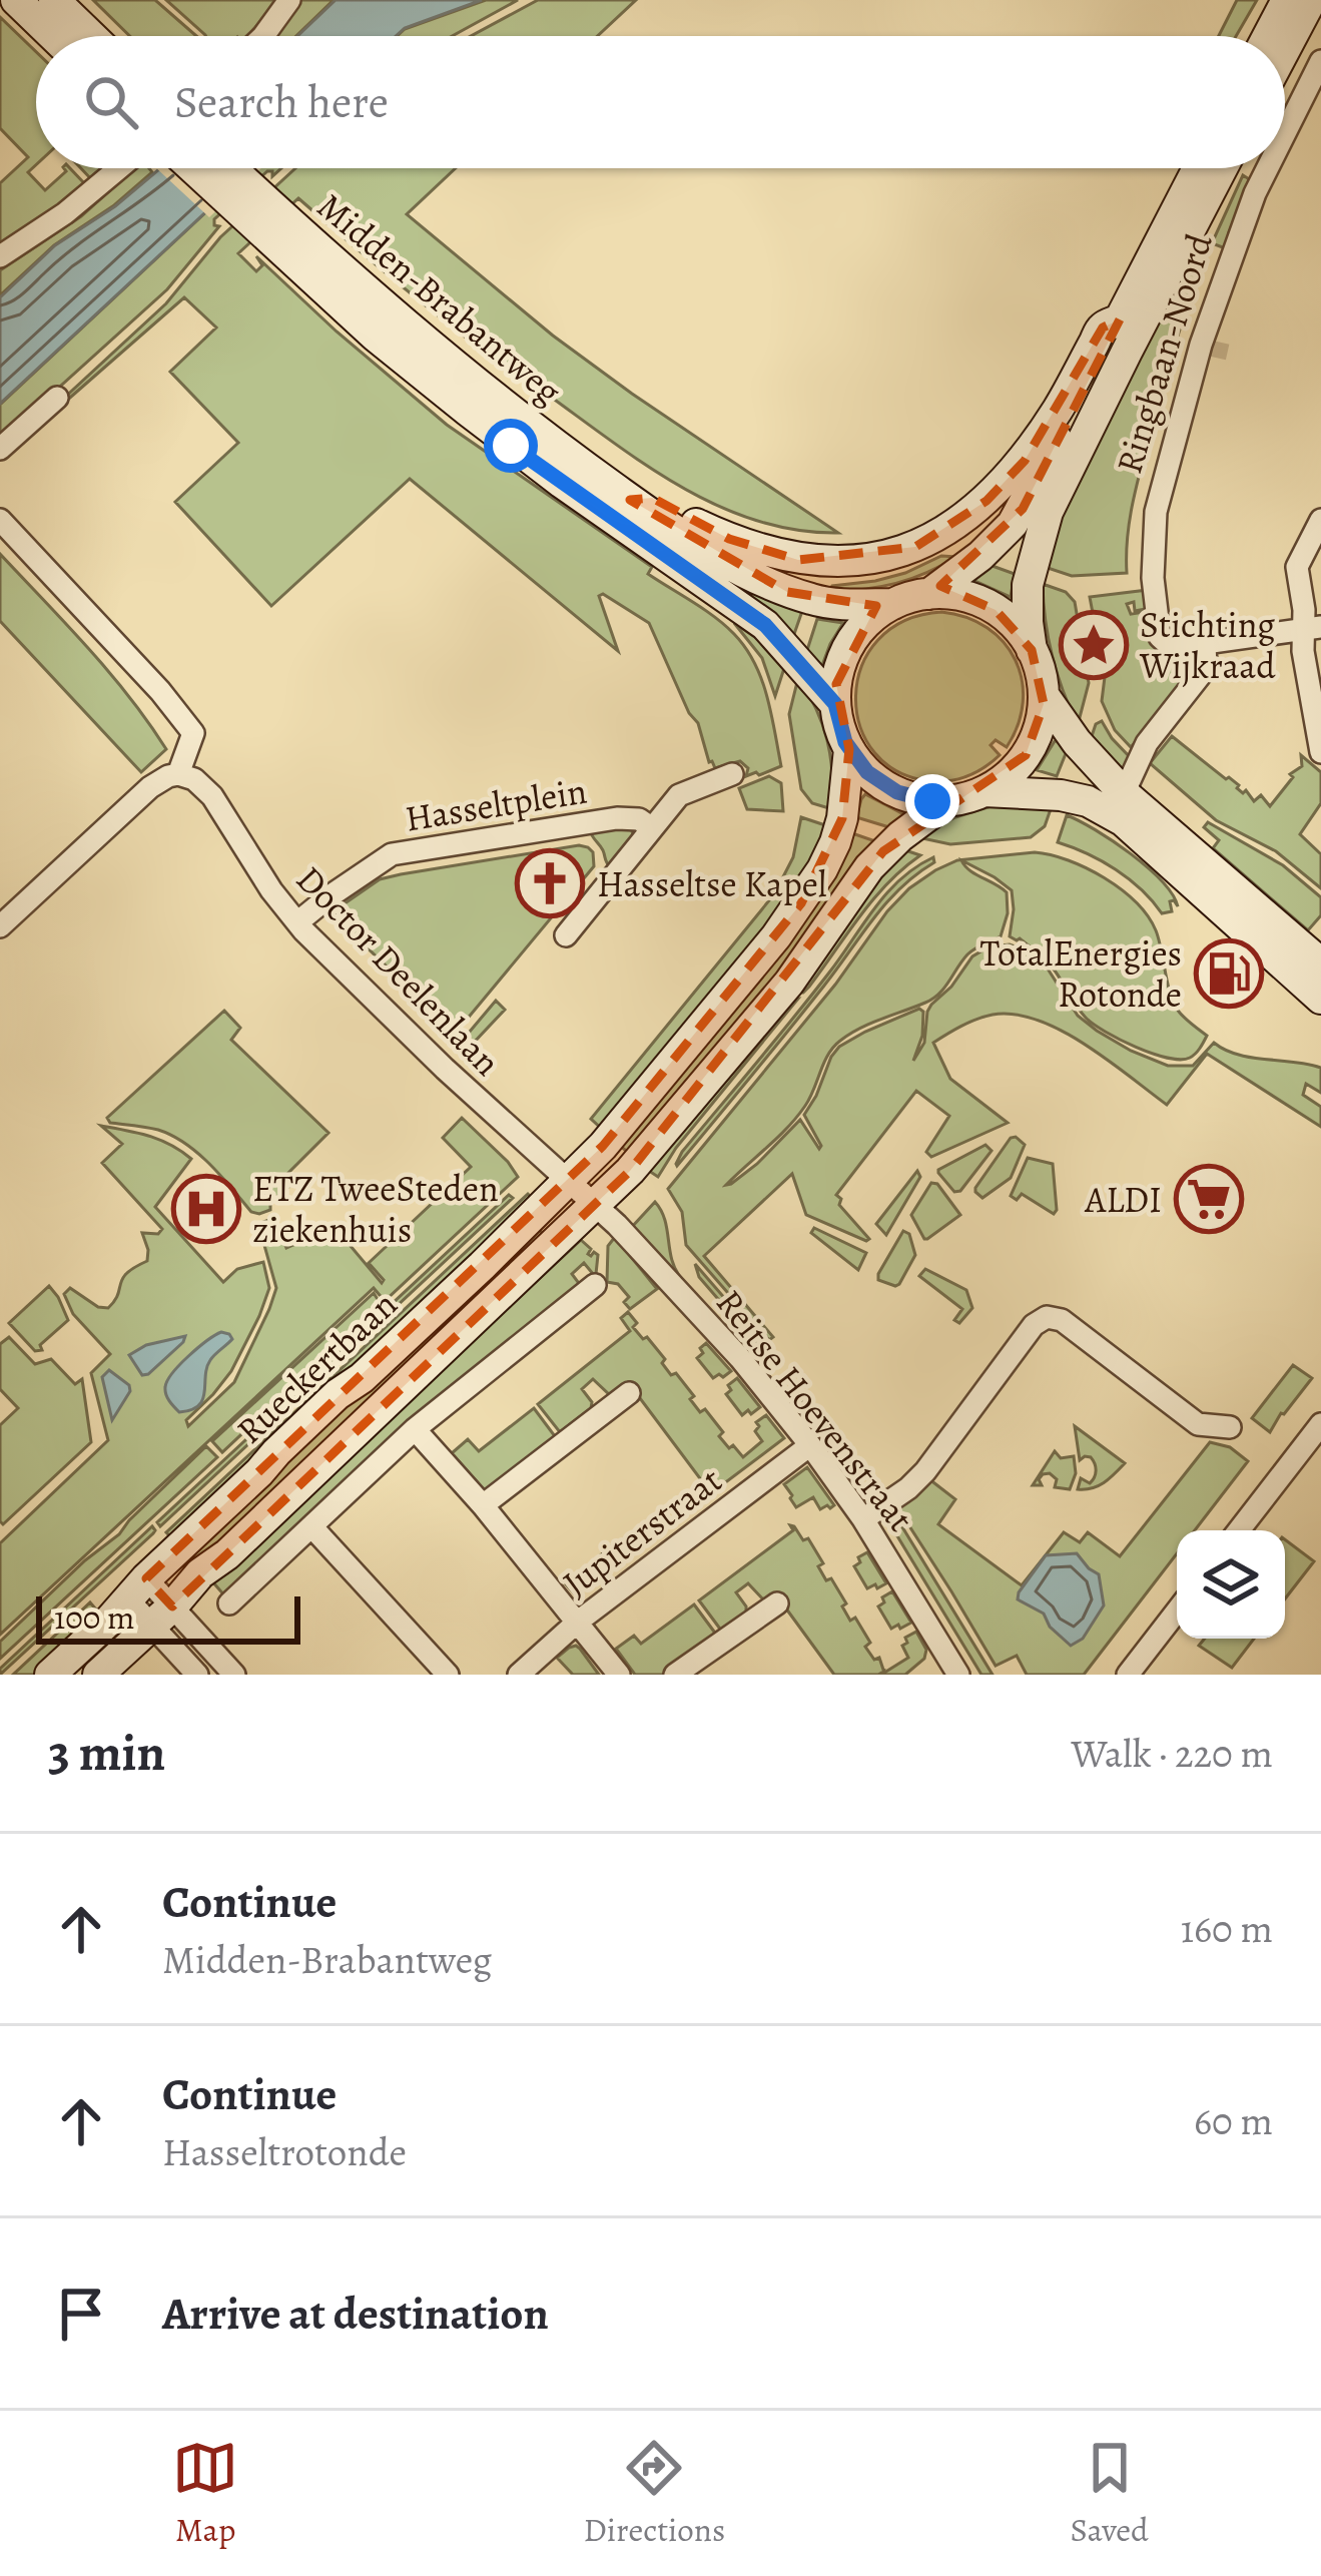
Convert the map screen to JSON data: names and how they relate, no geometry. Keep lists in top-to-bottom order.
{
  "streets": {
    "main road": ["Midden-Brabantweg", "Ringbaan-Noord", "Rueckertbaan"],
    "street": [
      "Hasseltplein",
      "Doctor Deelenlaan",
      "Reitse Hoevenstraat",
      "Jupiterstraat"
    ]
  },
  "crossings": [
    ["Midden-Brabantweg", "Ringbaan-Noord"],
    ["Midden-Brabantweg", "Rueckertbaan"],
    ["Ringbaan-Noord", "Rueckertbaan"],
    ["Hasseltplein", "Doctor Deelenlaan"],
    ["Doctor Deelenlaan", "Rueckertbaan"],
    ["Doctor Deelenlaan", "Reitse Hoevenstraat"],
    ["Rueckertbaan", "Reitse Hoevenstraat"],
    ["Reitse Hoevenstraat", "Jupiterstraat"]
  ],
  "places": {
    "place": ["Stichting Wijkraad"],
    "church": ["Hasseltse Kapel"],
    "fuel station": ["TotalEnergies Rotonde"],
    "supermarket": ["ALDI"],
    "hospital": ["ETZ TweeSteden ziekenhuis"]
  },
  "scale_bar": "100 m",
  "page": {
    "search": "Search here",
    "scale": "100 m",
    "heading": ["3 min", "Walk · 220 m"],
    "list": [
      ["Continue", "Midden-Brabantweg", "160 m"],
      ["Continue", "Hasseltrotonde", "60 m"],
      "Arrive at destination"
    ],
    "nav": ["Map", "Directions", "Saved"]
  }
}
